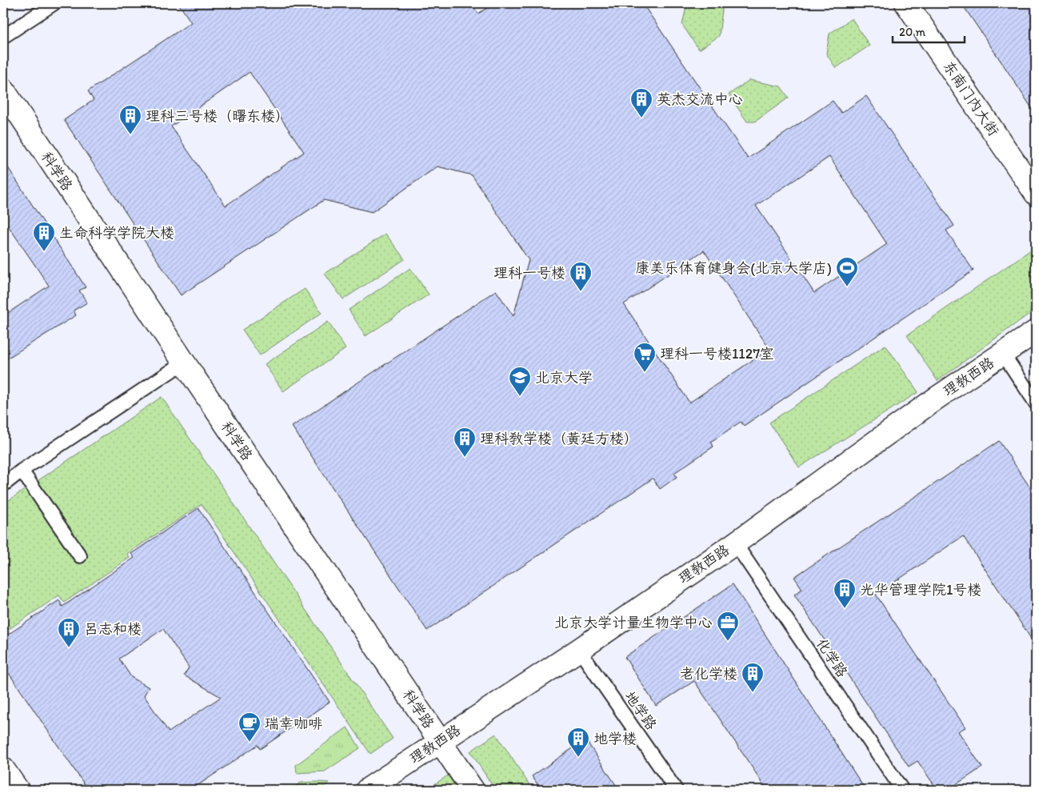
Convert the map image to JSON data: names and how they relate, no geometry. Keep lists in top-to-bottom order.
{
  "streets": {
    "street": ["东南门内大街", "科学路", "理教西路"],
    "lane": ["化学路", "地学路"]
  },
  "crossings": [
    ["科学路", "理教西路"],
    ["理教西路", "化学路"],
    ["理教西路", "地学路"]
  ],
  "places": {
    "building": [
      "英杰交流中心",
      "理科三号楼（曙东楼）",
      "生命科学学院大楼",
      "理科一号楼",
      "理科教学楼（黄廷方楼）",
      "光华管理学院1号楼",
      "吕志和楼",
      "老化学楼",
      "地学楼"
    ],
    "sports": ["康美乐体育健身会(北京大学店)"],
    "supermarket": ["理科一号楼1127室"],
    "school or university": ["北京大学"],
    "office": ["北京大学计量生物学中心"],
    "cafe": ["瑞幸咖啡"]
  },
  "scale_bar": "20 m"
}
